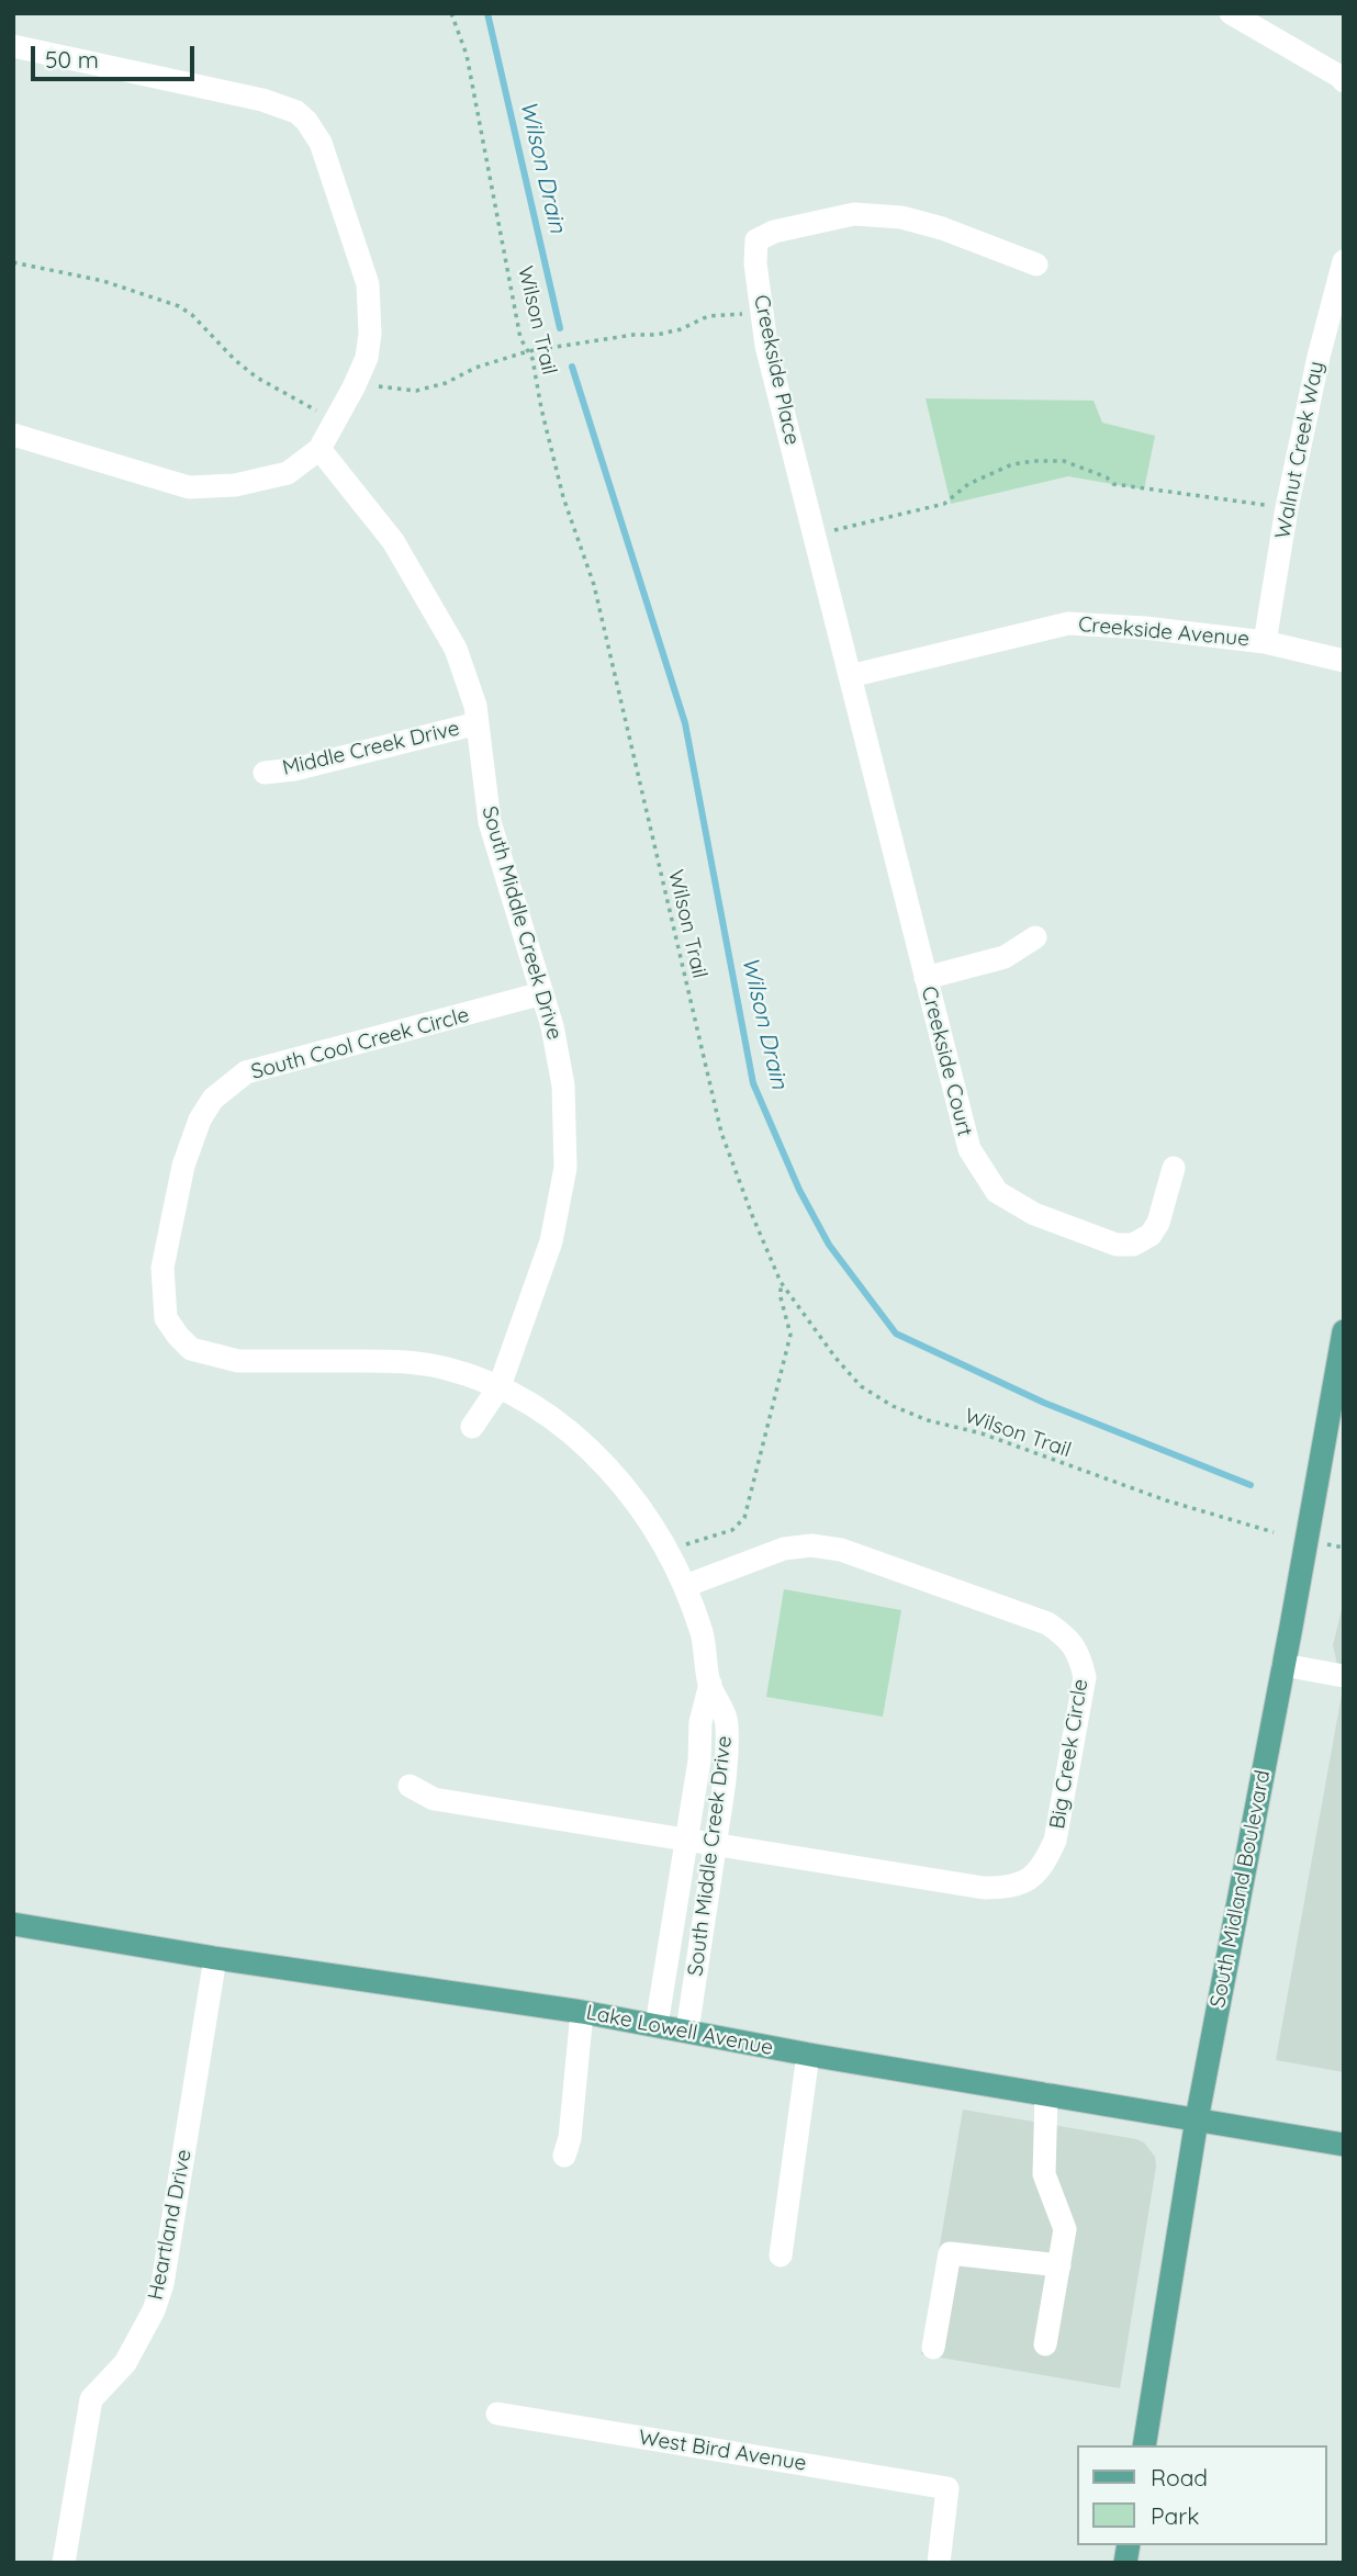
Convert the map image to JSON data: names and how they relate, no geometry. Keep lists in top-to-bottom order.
{
  "streets": {
    "main road": ["South Midland Boulevard", "Lake Lowell Avenue"],
    "street": [
      "Creekside Place",
      "Walnut Creek Way",
      "Creekside Avenue",
      "Middle Creek Drive",
      "South Middle Creek Drive",
      "South Cool Creek Circle",
      "Creekside Court",
      "Big Creek Circle",
      "Heartland Drive",
      "West Bird Avenue"
    ],
    "path": ["Wilson Trail"]
  },
  "crossings": [
    ["Creekside Place", "Creekside Avenue"],
    ["Creekside Place", "Creekside Court"],
    ["Walnut Creek Way", "Creekside Avenue"],
    ["Middle Creek Drive", "South Middle Creek Drive"],
    ["South Middle Creek Drive", "South Cool Creek Circle"],
    ["South Middle Creek Drive", "Big Creek Circle"],
    ["South Middle Creek Drive", "Lake Lowell Avenue"],
    ["South Midland Boulevard", "Lake Lowell Avenue"],
    ["Lake Lowell Avenue", "Heartland Drive"]
  ],
  "water": ["Wilson Drain"],
  "legend": ["Road", "Park"],
  "scale_bar": "50 m"
}
